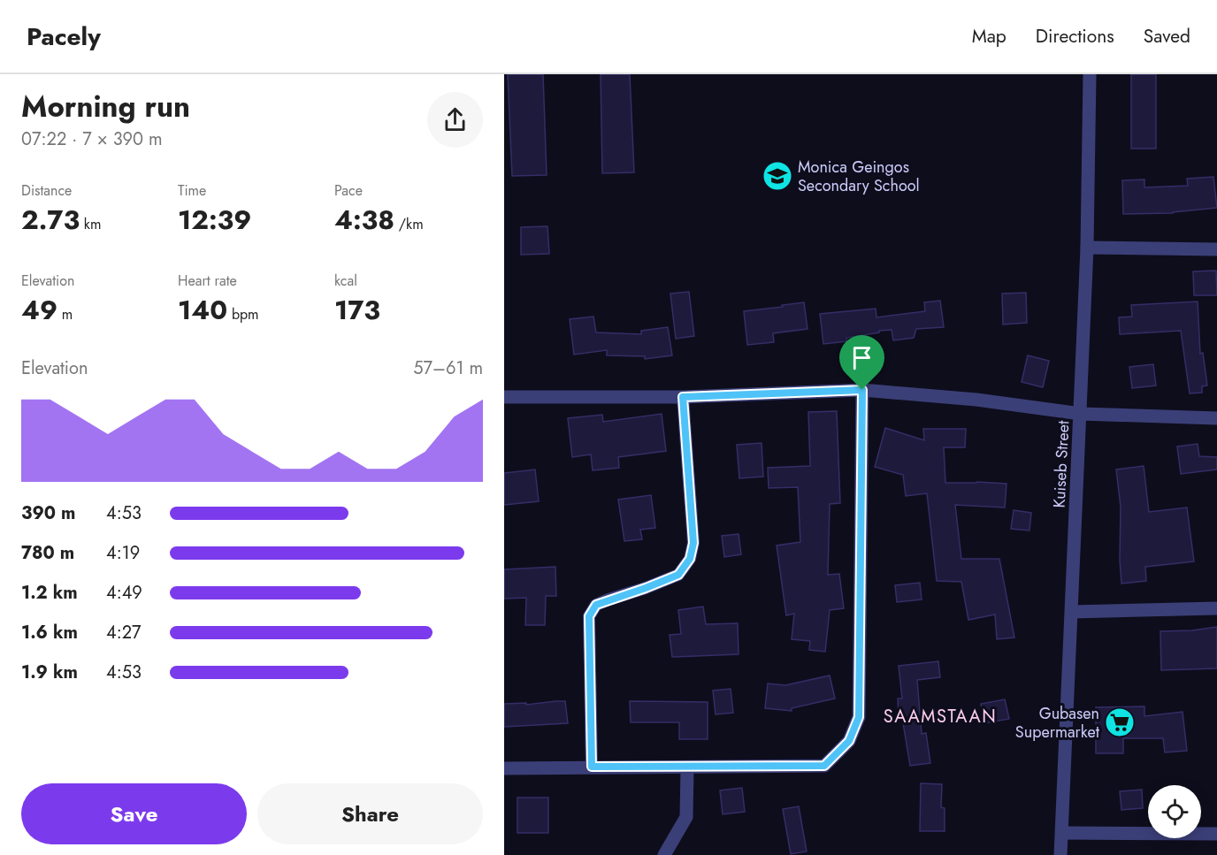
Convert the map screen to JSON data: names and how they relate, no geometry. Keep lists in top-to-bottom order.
{
  "streets": {
    "street": ["Kuiseb Street"]
  },
  "districts": ["SAAMSTAAN"],
  "places": {
    "school or university": ["Monica Geingos Secondary School"],
    "supermarket": ["Gubasen Supermarket"]
  },
  "page": {
    "header": "Pacely",
    "nav": ["Map", "Directions", "Saved"],
    "heading": ["Morning run", "07:22 · 7 × 390 m"],
    "stats": [
      ["Distance", "2.73 km"],
      ["Time", "12:39"],
      ["Pace", "4:38 /km"],
      ["Elevation", "49 m"],
      ["Heart rate", "140 bpm"],
      ["kcal", "173"]
    ],
    "chart": ["Elevation", "57–61 m"],
    "list": [
      {
        "name": "390 m",
        "note": "4:53"
      },
      {
        "name": "780 m",
        "note": "4:19"
      },
      {
        "name": "1.2 km",
        "note": "4:49"
      },
      {
        "name": "1.6 km",
        "note": "4:27"
      },
      {
        "name": "1.9 km",
        "note": "4:53"
      }
    ],
    "buttons": ["Save", "Share"]
  }
}
